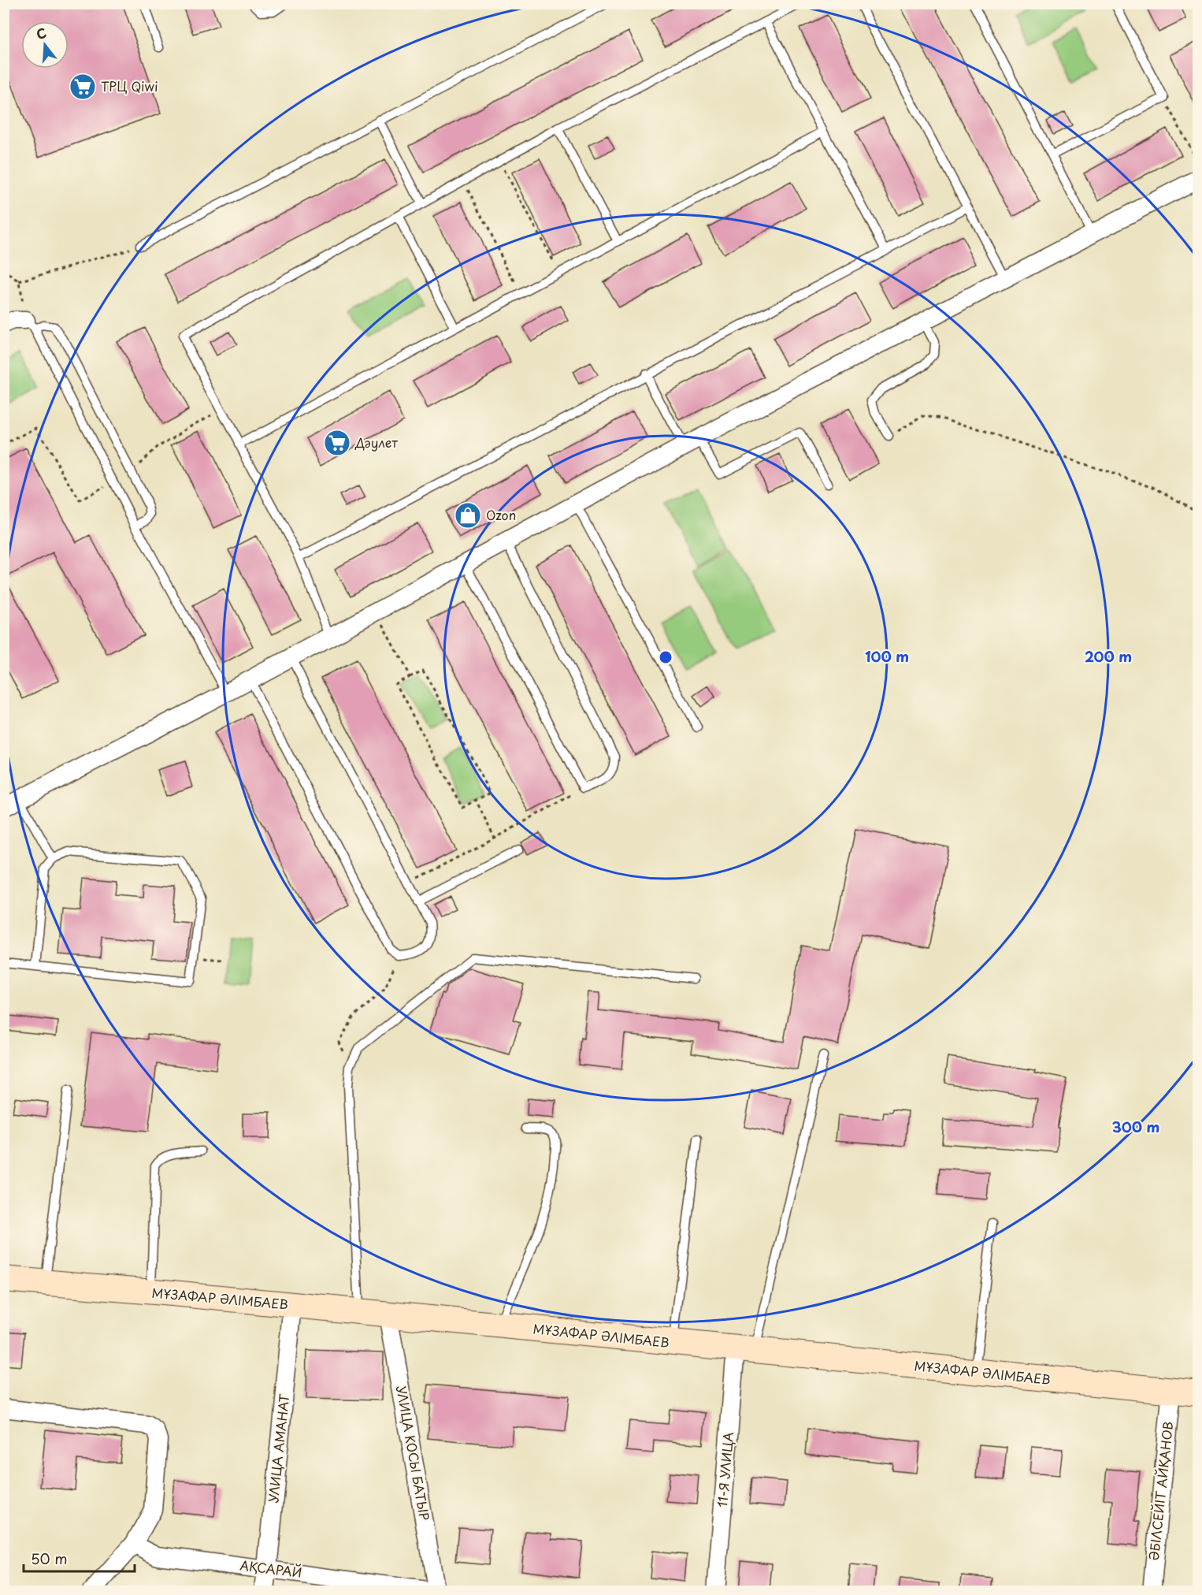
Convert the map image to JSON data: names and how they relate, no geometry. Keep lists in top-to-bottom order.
{
  "streets": {
    "street": [
      "МҰЗАФАР ӘЛІМБАЕВ",
      "УЛИЦА АМАНАТ",
      "УЛИЦА КОСЫ БАТЫР",
      "11-Я УЛИЦА",
      "ӘБІЛСЕЙІТ АЙҚАНОВ",
      "АҚСАРАЙ"
    ]
  },
  "crossings": [
    ["МҰЗАФАР ӘЛІМБАЕВ", "УЛИЦА АМАНАТ"],
    ["МҰЗАФАР ӘЛІМБАЕВ", "УЛИЦА КОСЫ БАТЫР"],
    ["МҰЗАФАР ӘЛІМБАЕВ", "11-Я УЛИЦА"],
    ["МҰЗАФАР ӘЛІМБАЕВ", "ӘБІЛСЕЙІТ АЙҚАНОВ"],
    ["УЛИЦА АМАНАТ", "АҚСАРАЙ"],
    ["УЛИЦА КОСЫ БАТЫР", "АҚСАРАЙ"]
  ],
  "places": {
    "supermarket": ["ТРЦ Qiwi", "Дәулет"],
    "shop": ["Ozon"]
  },
  "scale_bar": "50 m",
  "north": "top",
  "rings": ["100 m", "200 m", "300 m"]
}
